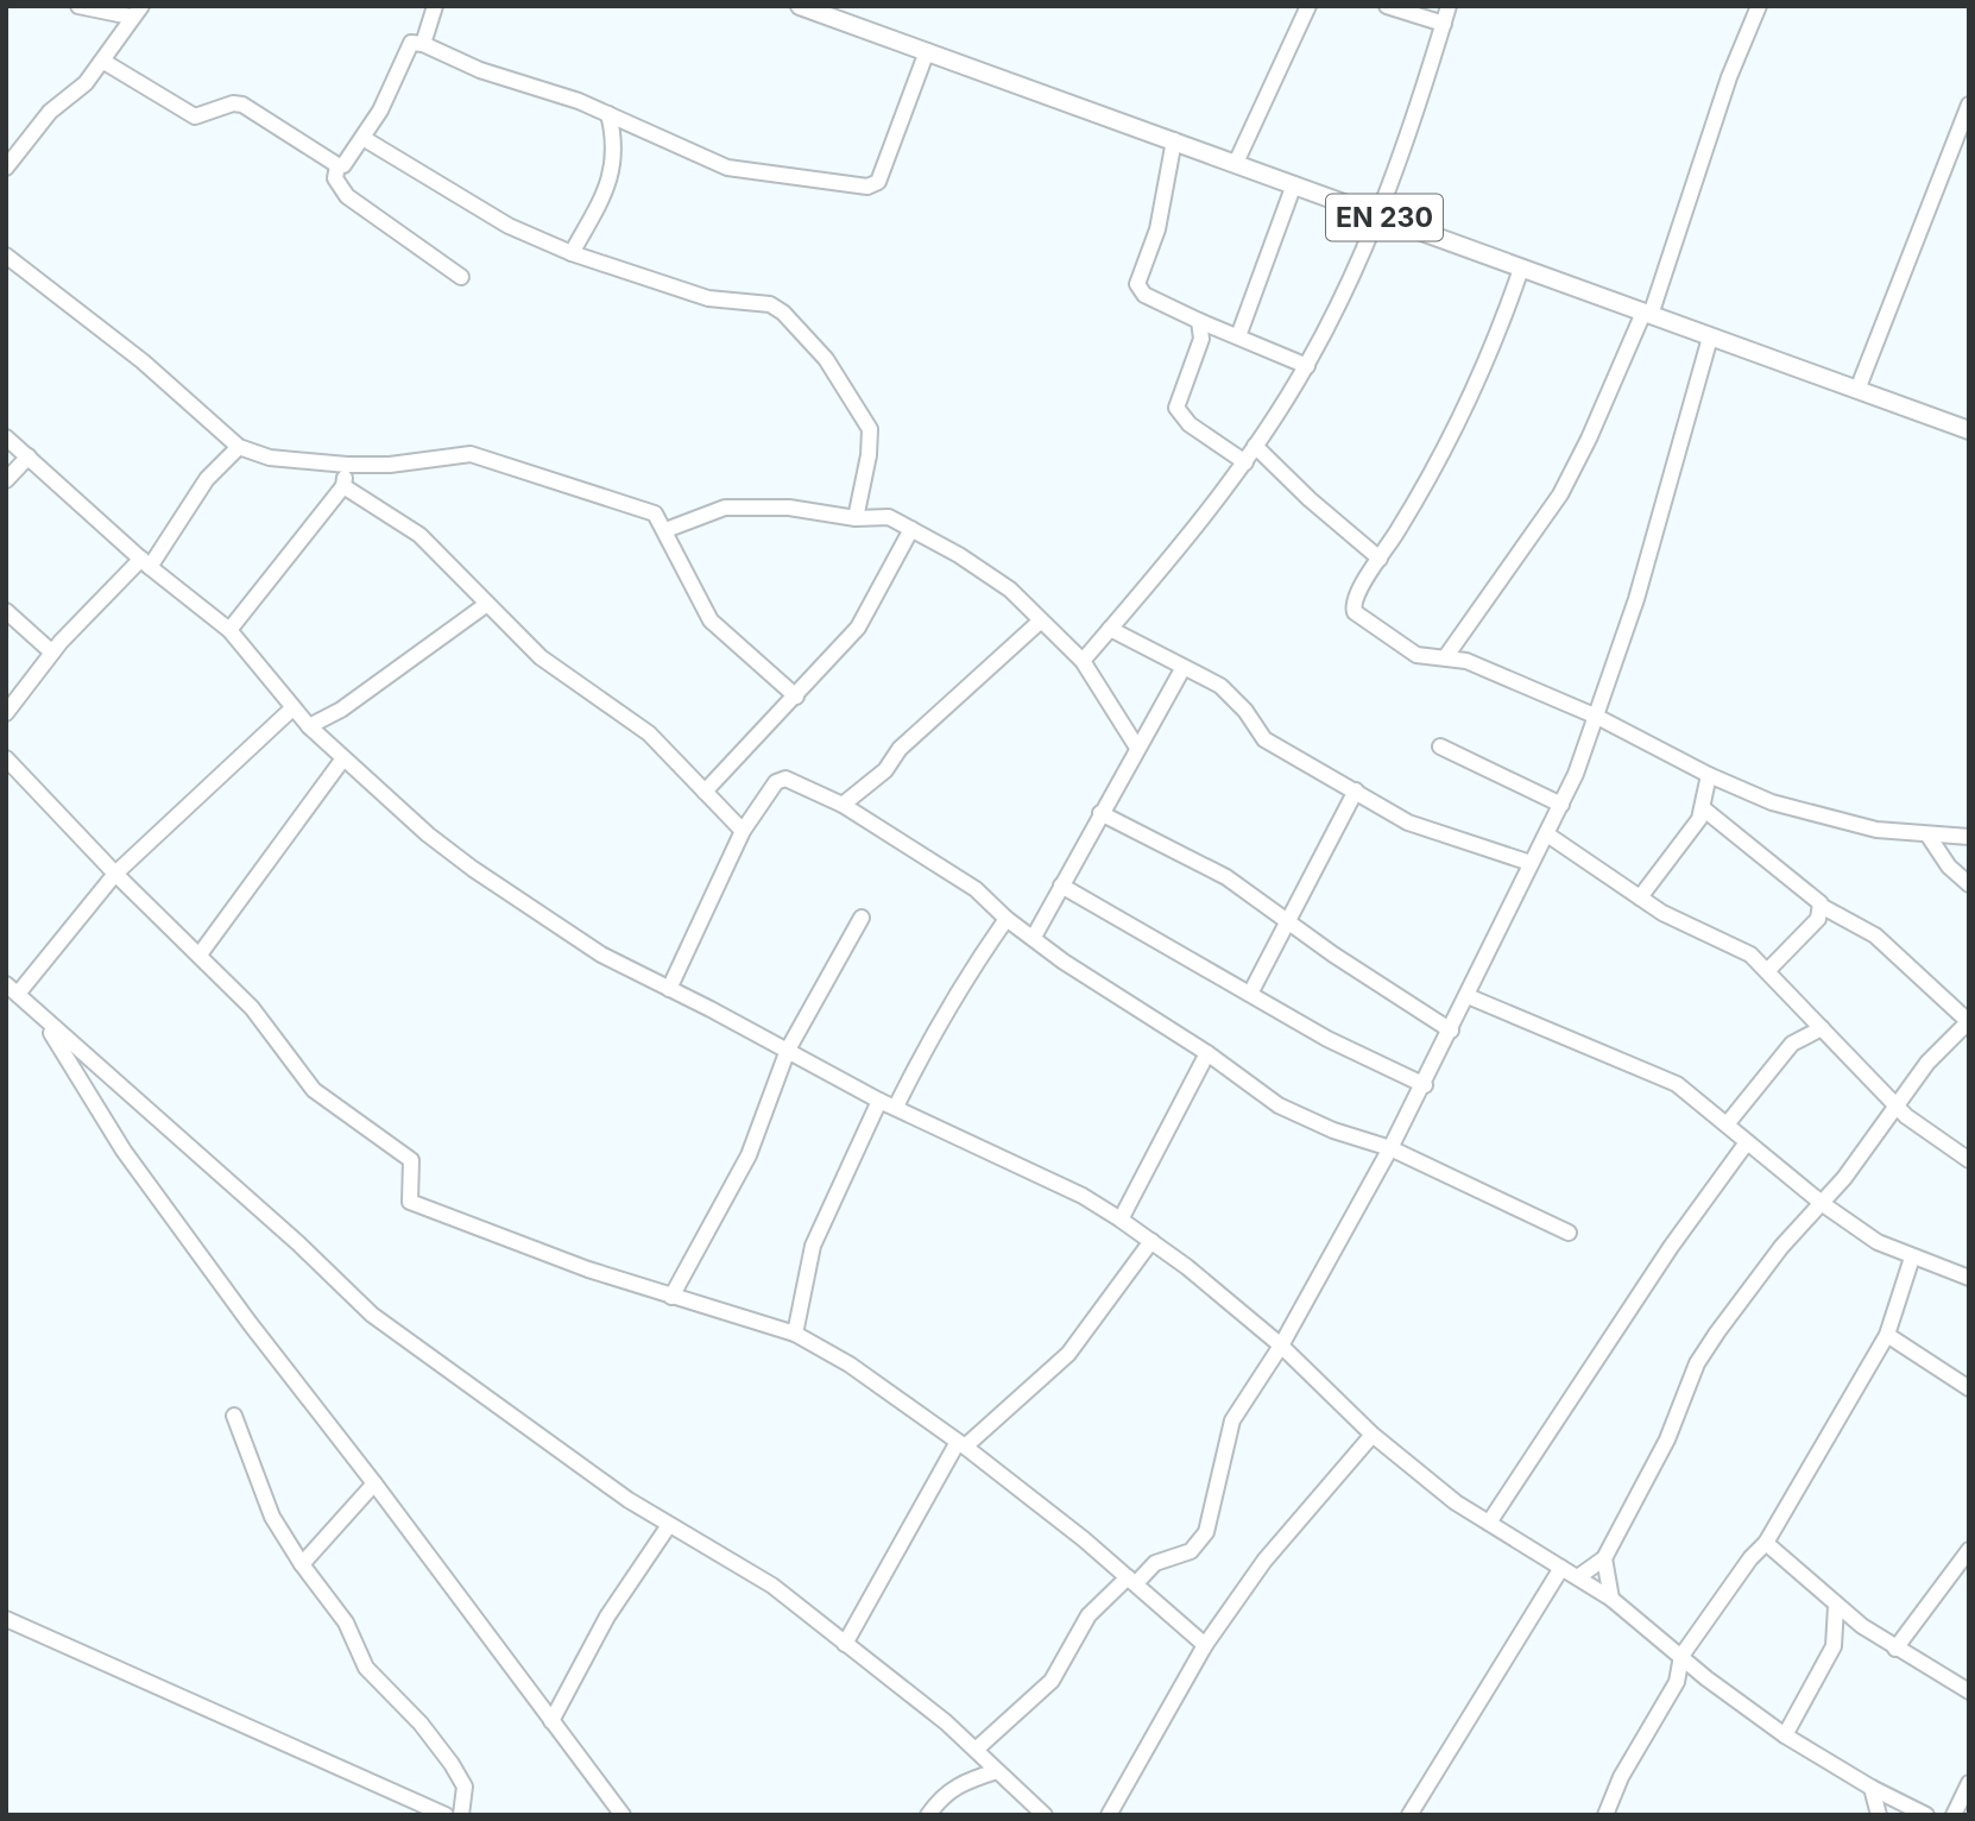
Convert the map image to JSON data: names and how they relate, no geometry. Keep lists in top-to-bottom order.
{
  "streets": {
    "main road": ["EN 230"]
  }
}
